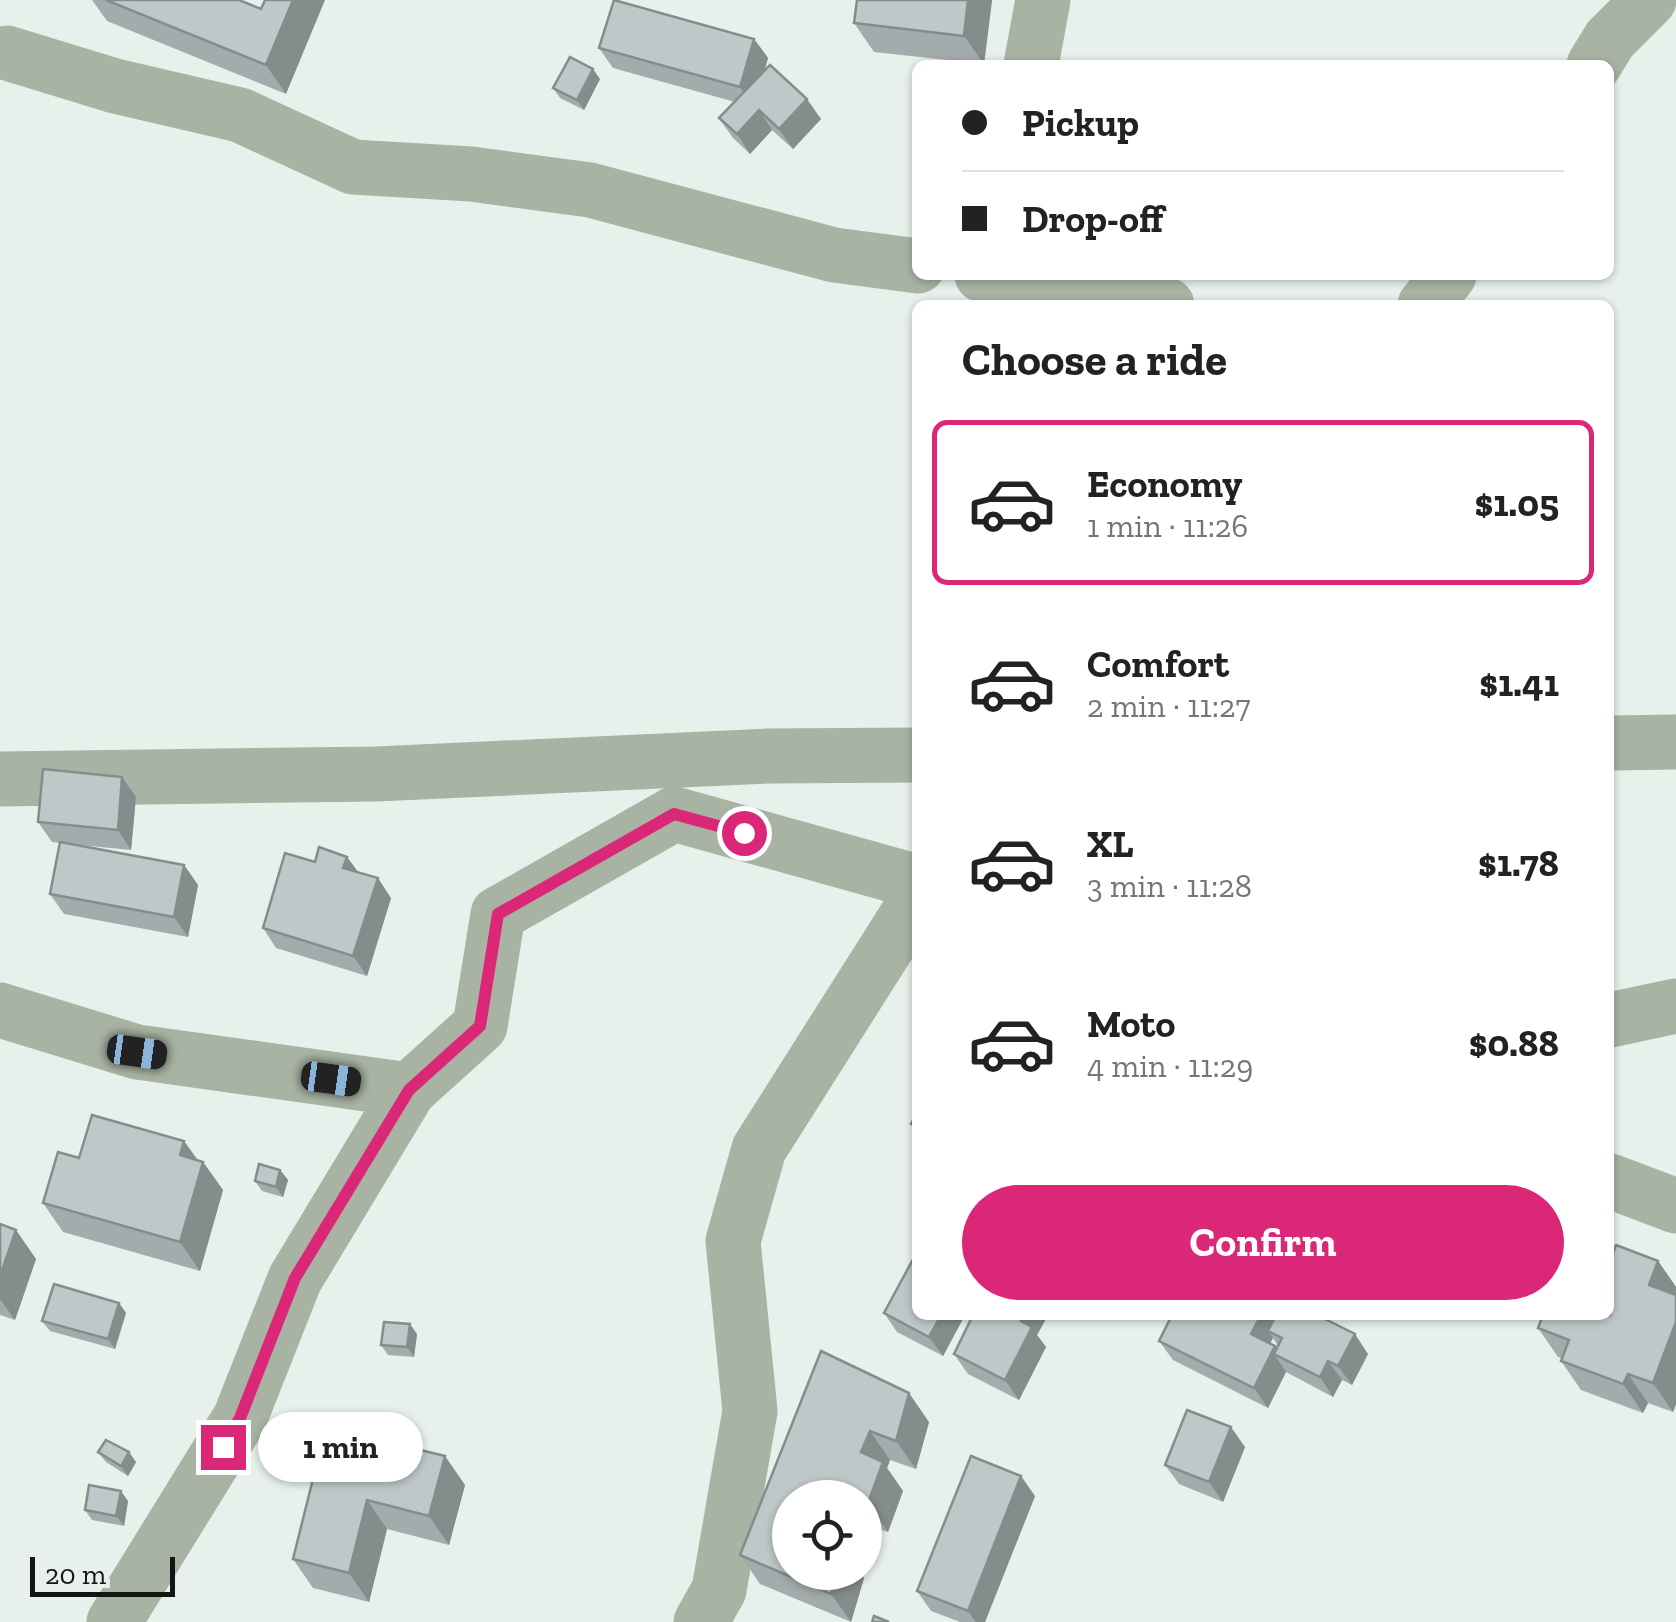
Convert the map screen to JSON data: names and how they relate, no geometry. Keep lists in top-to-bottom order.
{
  "scale_bar": "20 m",
  "page": {
    "banner": ["Pickup", "Drop-off"],
    "heading": "Choose a ride",
    "list": [
      {
        "name": "Economy",
        "note": "1 min · 11:26",
        "value": "$1.05"
      },
      {
        "name": "Comfort",
        "note": "2 min · 11:27",
        "value": "$1.41"
      },
      {
        "name": "XL",
        "note": "3 min · 11:28",
        "value": "$1.78"
      },
      {
        "name": "Moto",
        "note": "4 min · 11:29",
        "value": "$0.88"
      }
    ],
    "buttons": "Confirm",
    "bubble": "1 min",
    "scale": "20 m"
  }
}
